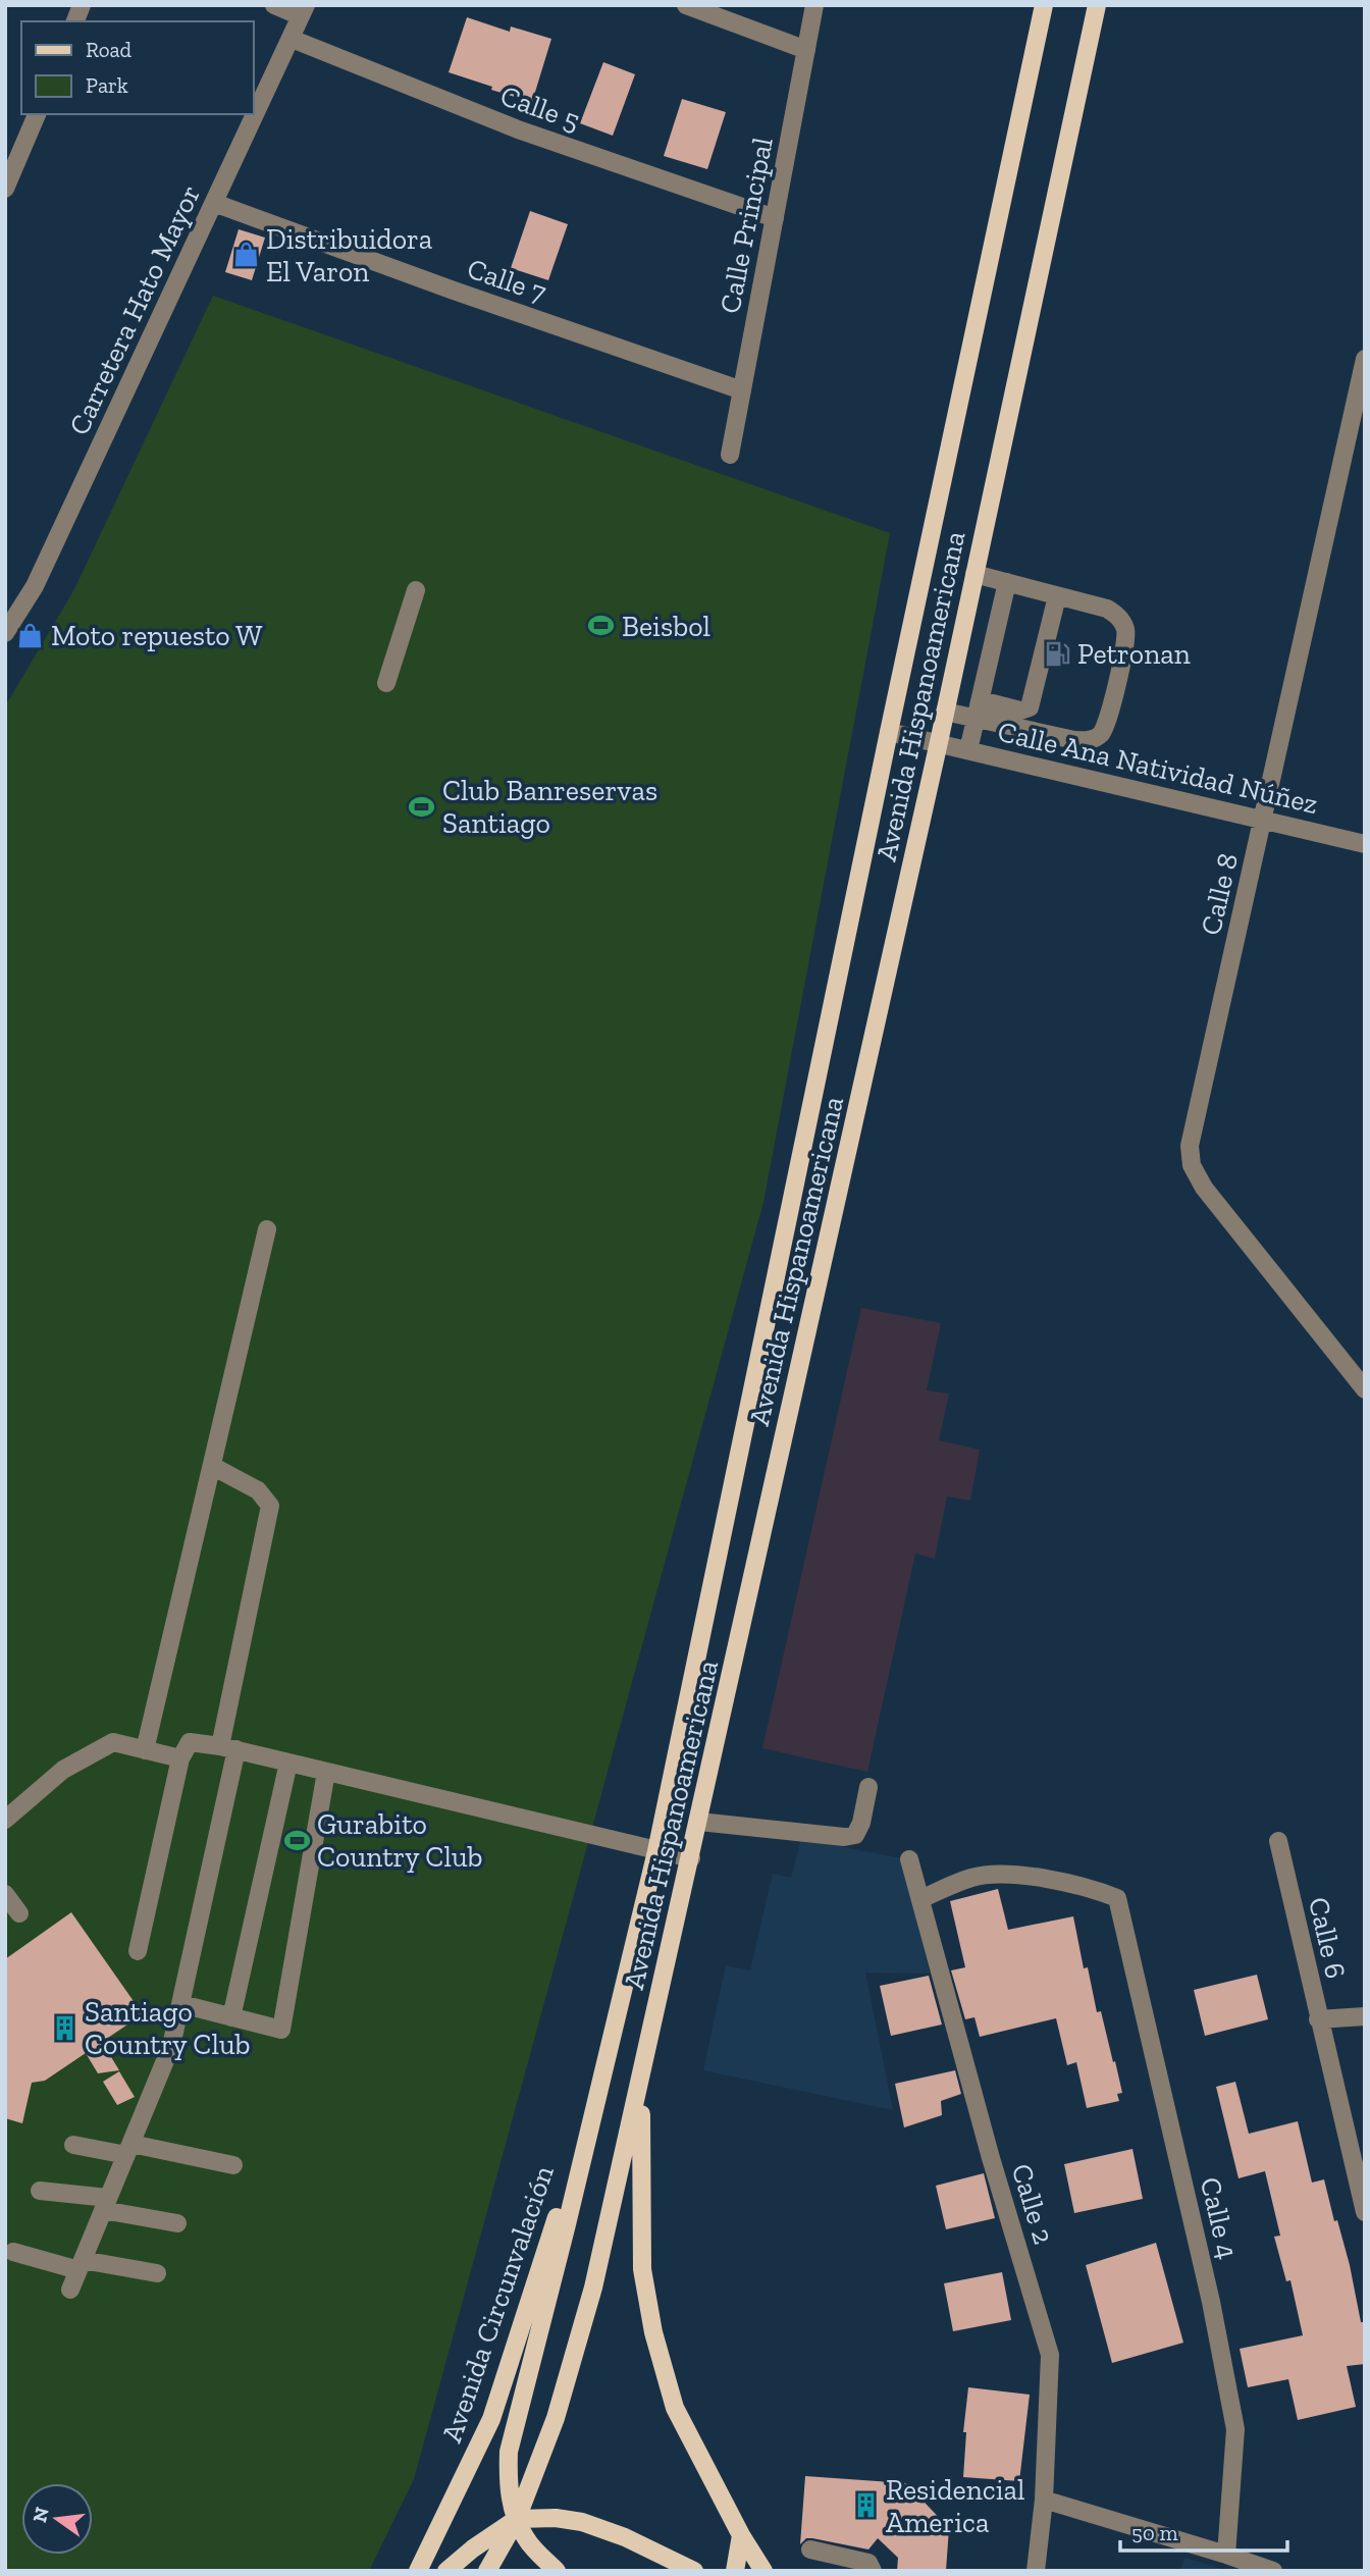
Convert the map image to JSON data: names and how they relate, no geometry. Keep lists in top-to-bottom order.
{
  "streets": {
    "main road": ["Avenida Hispanoamericana", "Avenida Circunvalación"],
    "street": [
      "Calle 5",
      "Calle Principal",
      "Calle 7",
      "Carretera Hato Mayor",
      "Calle Ana Natividad Núñez",
      "Calle 8",
      "Calle 6",
      "Calle 2",
      "Calle 4"
    ]
  },
  "crossings": [
    ["Calle 5", "Calle Principal"],
    ["Calle 5", "Carretera Hato Mayor"],
    ["Calle Principal", "Calle 7"],
    ["Calle 7", "Carretera Hato Mayor"],
    ["Avenida Hispanoamericana", "Calle Ana Natividad Núñez"],
    ["Avenida Hispanoamericana", "Avenida Circunvalación"],
    ["Calle Ana Natividad Núñez", "Calle 8"],
    ["Calle 2", "Calle 4"]
  ],
  "places": {
    "shop": ["Distribuidora El Varon", "Moto repuesto W"],
    "sports": ["Beisbol", "Club Banreservas Santiago", "Gurabito Country Club"],
    "fuel station": ["Petronan"],
    "building": ["Santiago Country Club", "Residencial America"]
  },
  "legend": ["Road", "Park"],
  "scale_bar": "50 m",
  "north": "left"
}
